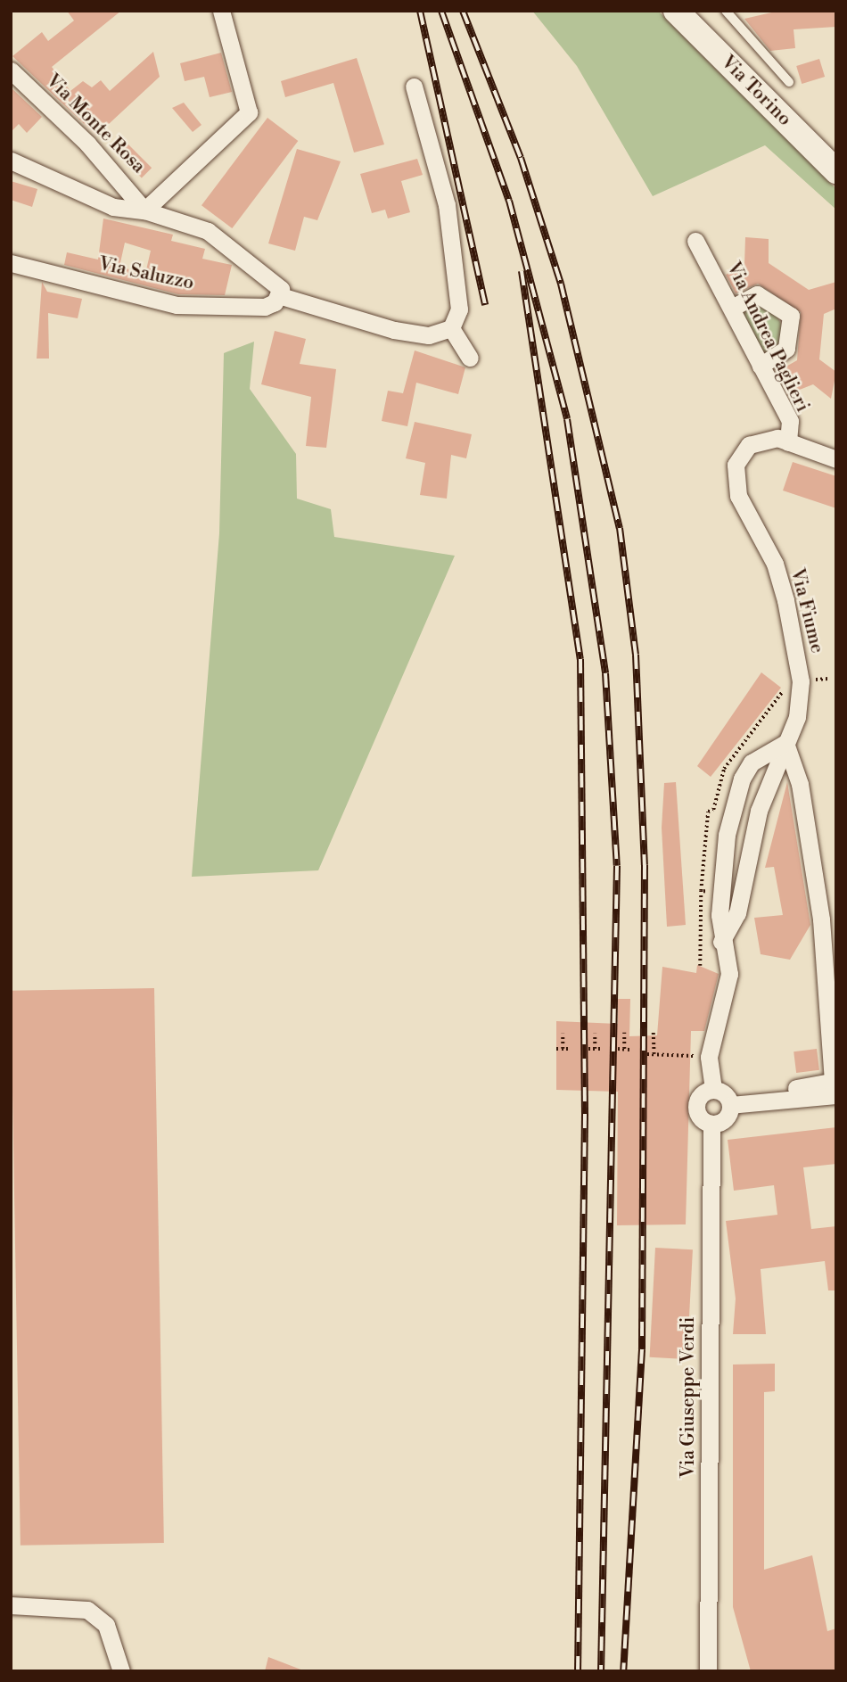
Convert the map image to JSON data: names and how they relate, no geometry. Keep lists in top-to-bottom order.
{
  "streets": {
    "street": [
      "Via Torino",
      "Via Monte Rosa",
      "Via Saluzzo",
      "Via Andrea Paglieri",
      "Via Fiume",
      "Via Giuseppe Verdi"
    ]
  },
  "crossings": [
    ["Via Andrea Paglieri", "Via Fiume"]
  ]
}
